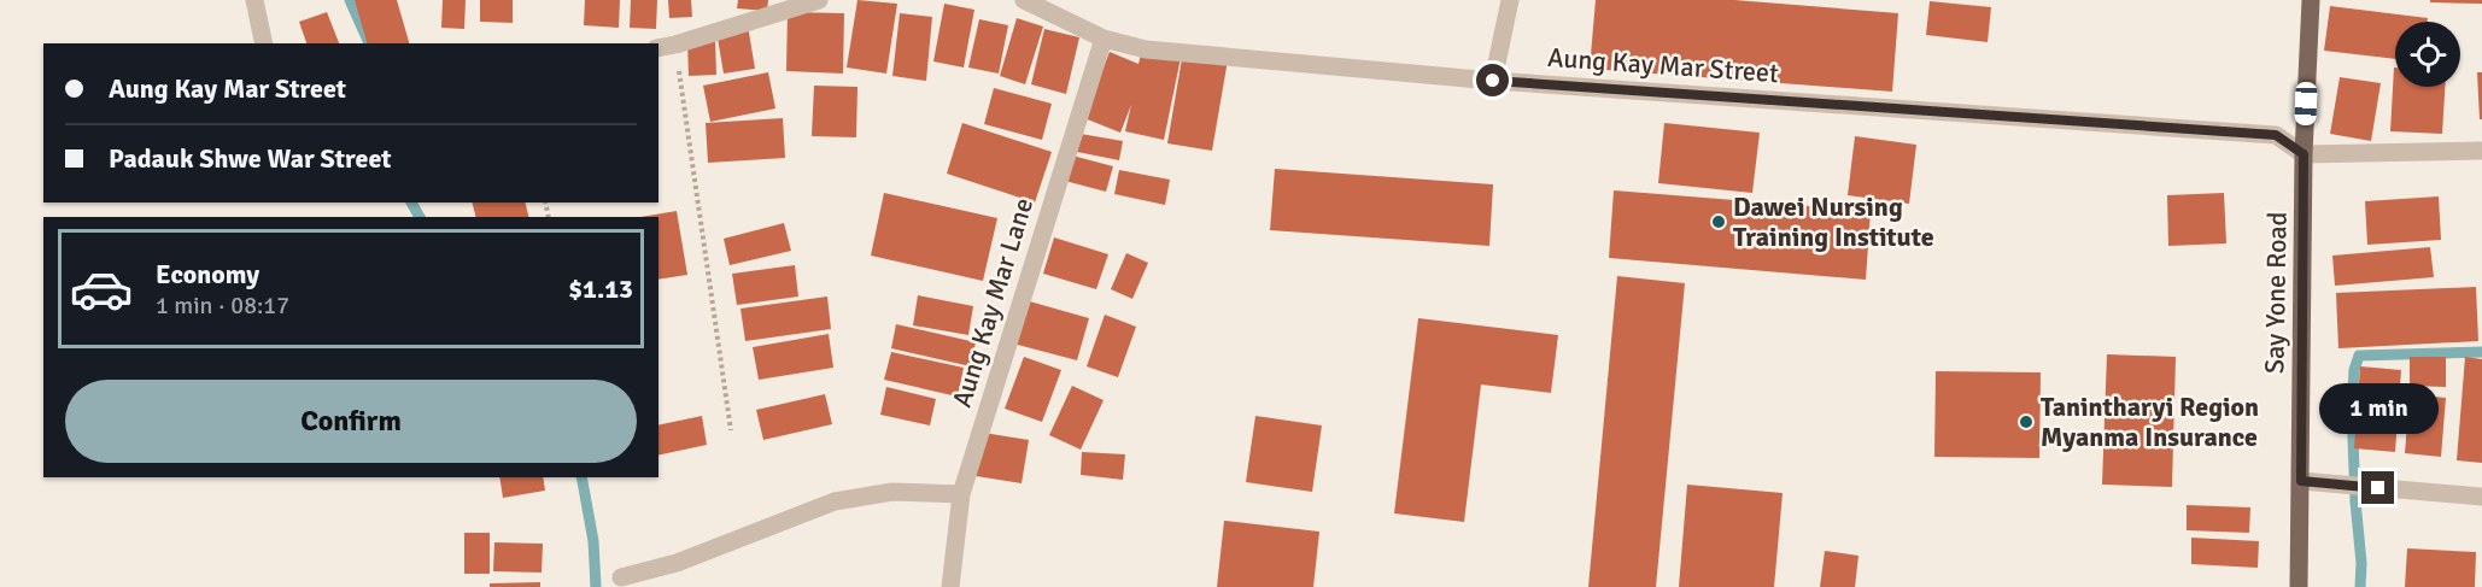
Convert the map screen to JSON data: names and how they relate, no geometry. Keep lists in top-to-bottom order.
{
  "streets": {
    "main road": ["Say Yone Road"],
    "street": ["Aung Kay Mar Street", "Aung Kay Mar Lane"]
  },
  "crossings": [
    ["Aung Kay Mar Street", "Say Yone Road"],
    ["Aung Kay Mar Street", "Aung Kay Mar Lane"]
  ],
  "places": ["Dawei Nursing Training Institute", "Tanintharyi Region Myanma Insurance"],
  "page": {
    "banner": ["Aung Kay Mar Street", "Padauk Shwe War Street"],
    "list": [
      {
        "name": "Economy",
        "note": "1 min · 08:17",
        "value": "$1.13"
      }
    ],
    "buttons": "Confirm",
    "bubble": "1 min"
  }
}
